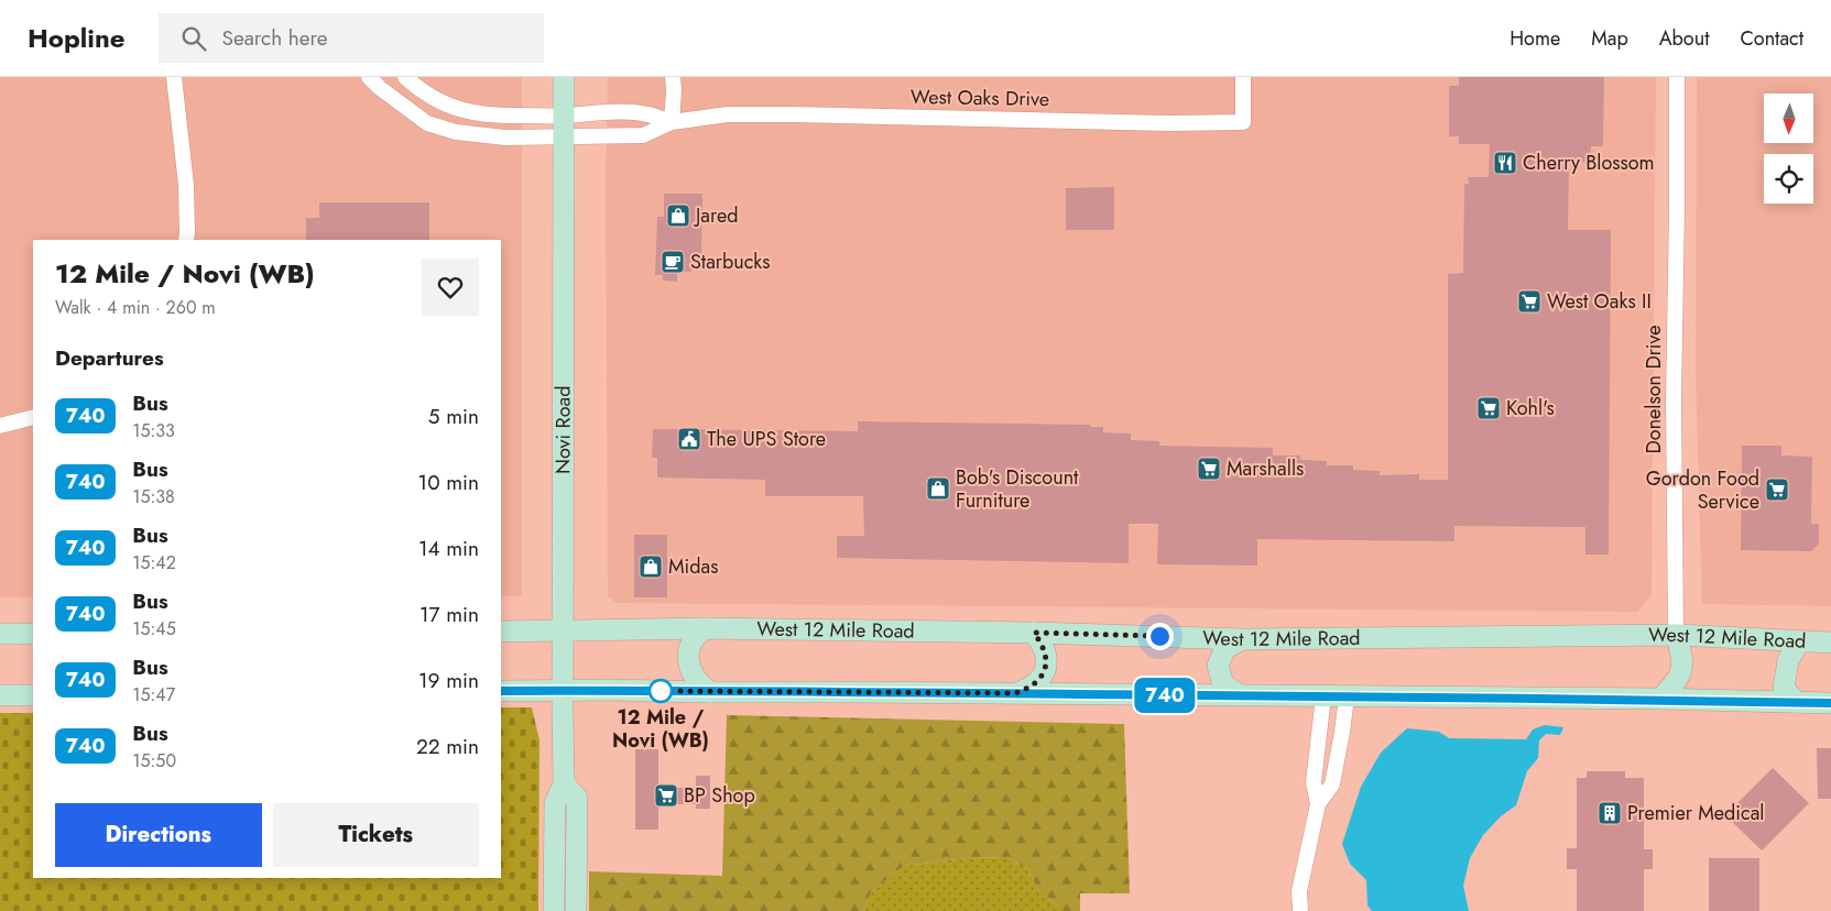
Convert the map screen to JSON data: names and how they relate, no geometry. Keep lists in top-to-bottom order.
{
  "streets": {
    "main road": ["Novi Road", "West 12 Mile Road"],
    "street": ["West Oaks Drive", "Donelson Drive"]
  },
  "crossings": [
    ["West Oaks Drive", "Novi Road"],
    ["Donelson Drive", "West 12 Mile Road"],
    ["Novi Road", "West 12 Mile Road"]
  ],
  "places": {
    "restaurant": ["Cherry Blossom"],
    "shop": ["Jared", "Bob's Discount Furniture", "Midas"],
    "cafe": ["Starbucks"],
    "supermarket": [
      "West Oaks II",
      "Kohl's",
      "Marshalls",
      "Gordon Food Service",
      "BP Shop"
    ],
    "public building": ["The UPS Store"],
    "other": ["12 Mile / Novi (WB)"],
    "building": ["Premier Medical"]
  },
  "lines": ["bus line 740"],
  "north": "bottom",
  "page": {
    "header": "Hopline",
    "search": "Search here",
    "nav": [
      "Home",
      "Map",
      "About",
      "Contact"
    ],
    "on_map": "740",
    "heading": [
      ["12 Mile / Novi (WB)", "Walk · 4 min · 260 m"],
      "Departures"
    ],
    "list": [
      {
        "mark": "740",
        "name": "Bus",
        "note": "15:33",
        "value": "5 min"
      },
      {
        "mark": "740",
        "name": "Bus",
        "note": "15:38",
        "value": "10 min"
      },
      {
        "mark": "740",
        "name": "Bus",
        "note": "15:42",
        "value": "14 min"
      },
      {
        "mark": "740",
        "name": "Bus",
        "note": "15:45",
        "value": "17 min"
      },
      {
        "mark": "740",
        "name": "Bus",
        "note": "15:47",
        "value": "19 min"
      },
      {
        "mark": "740",
        "name": "Bus",
        "note": "15:50",
        "value": "22 min"
      }
    ],
    "buttons": ["Directions", "Tickets"]
  }
}
